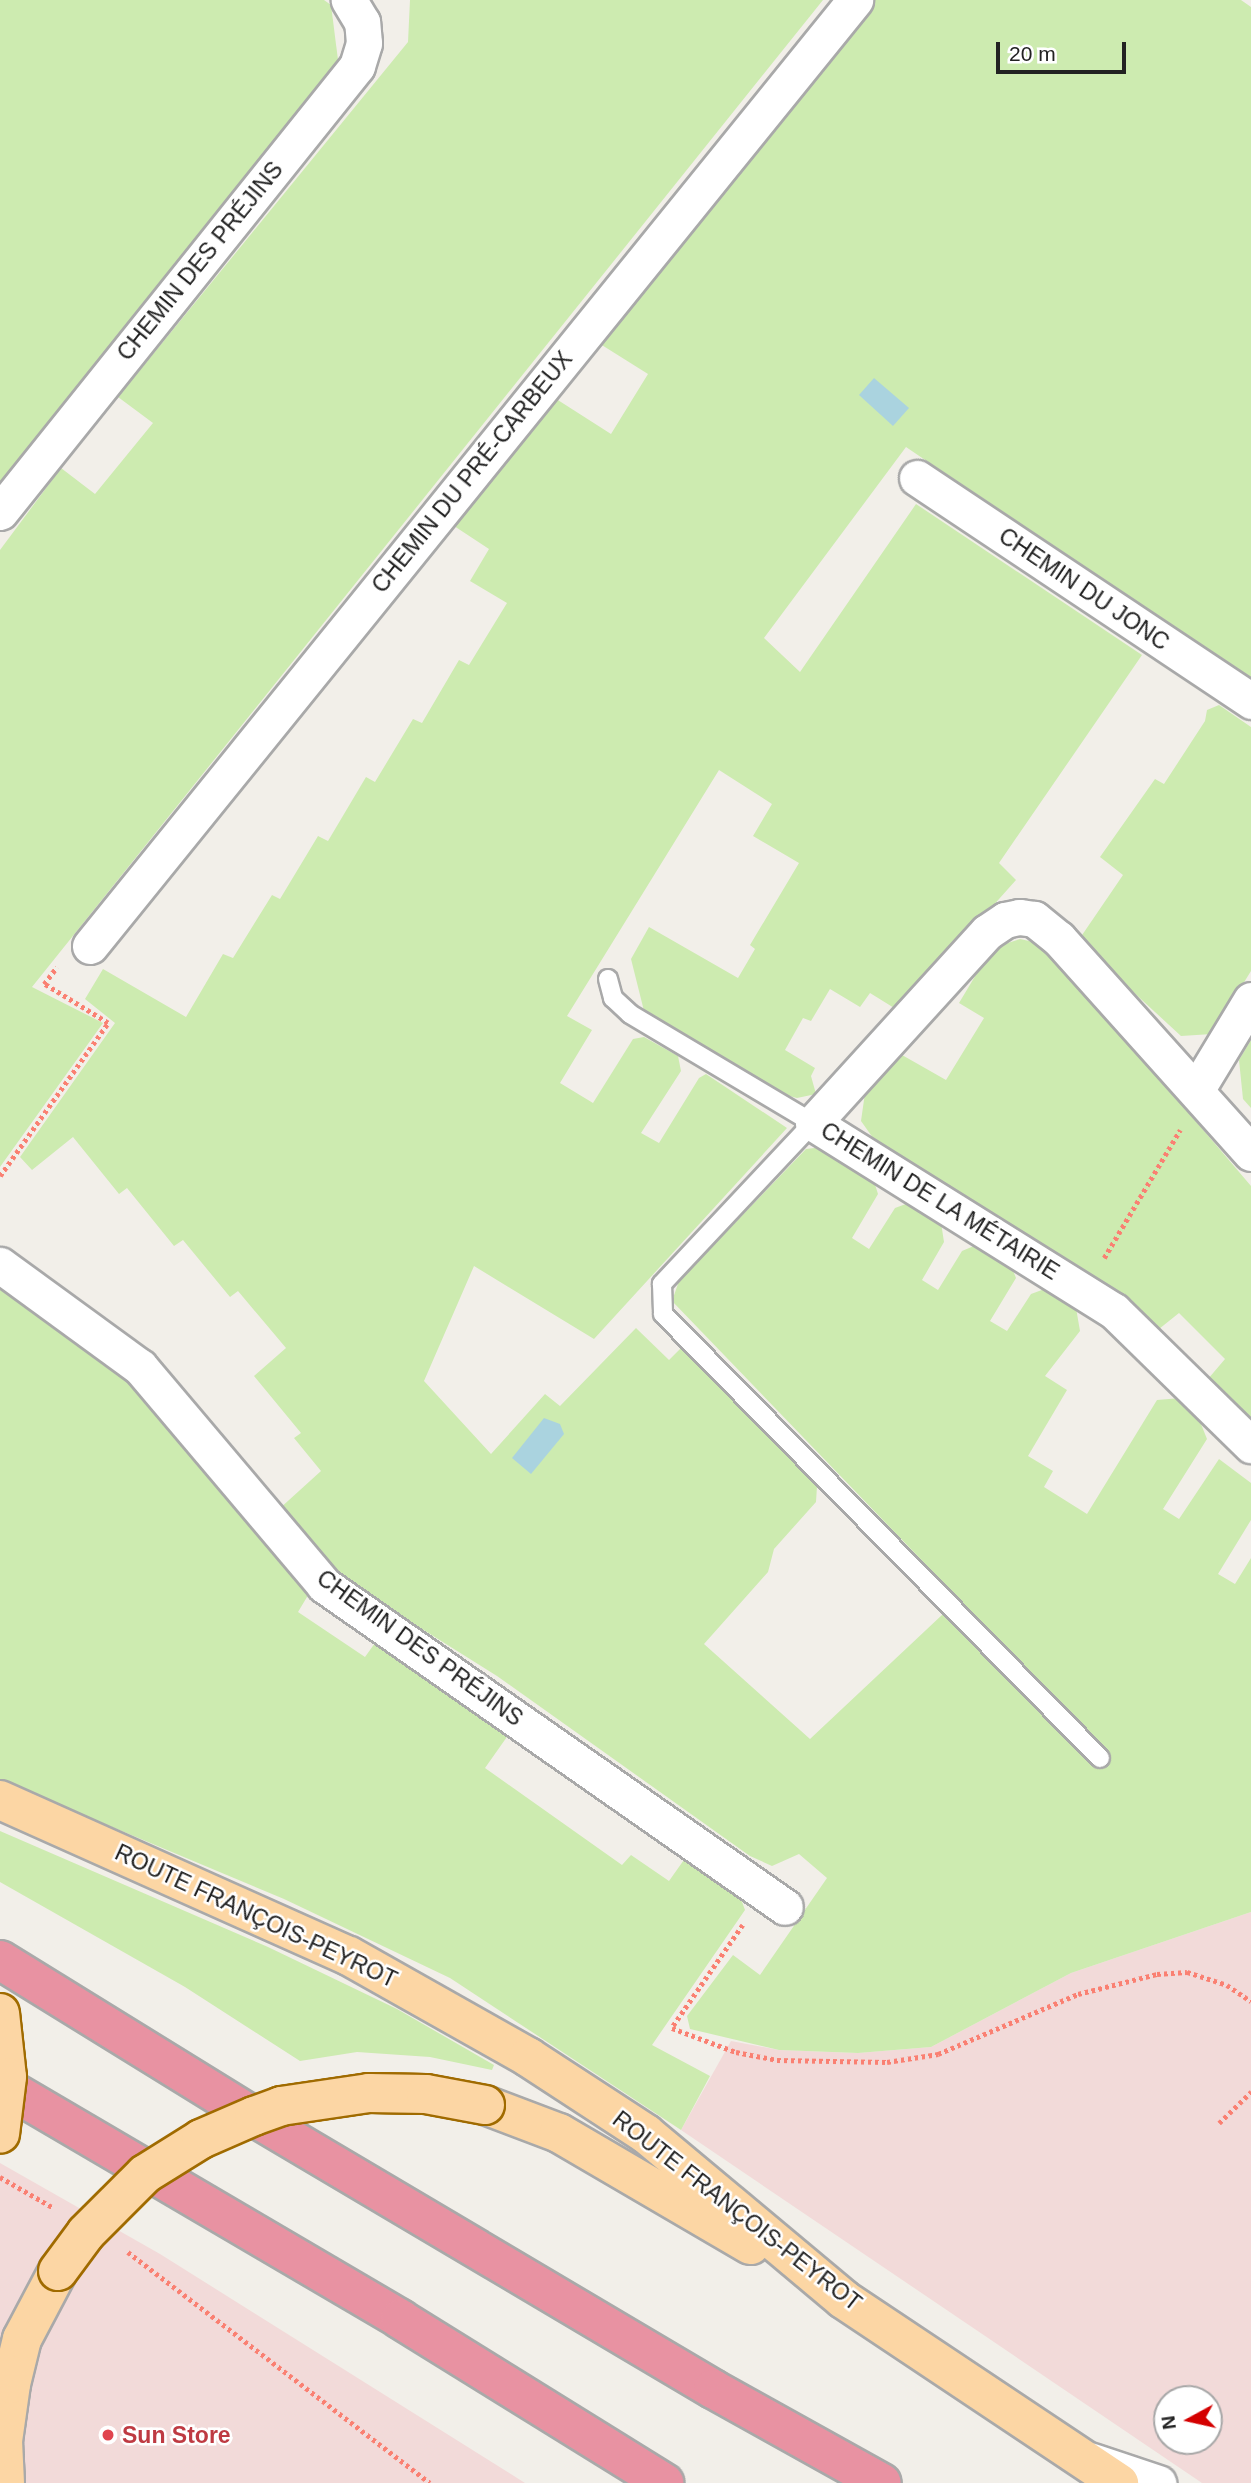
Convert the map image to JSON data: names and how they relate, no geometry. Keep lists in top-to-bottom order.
{
  "streets": {
    "main road": ["ROUTE FRANÇOIS-PEYROT"],
    "street": [
      "CHEMIN DES PRÉJINS",
      "CHEMIN DU PRÉ-CARBEUX",
      "CHEMIN DU JONC",
      "CHEMIN DE LA MÉTAIRIE"
    ]
  },
  "places": ["Sun Store"],
  "scale_bar": "20 m",
  "north": "left"
}
